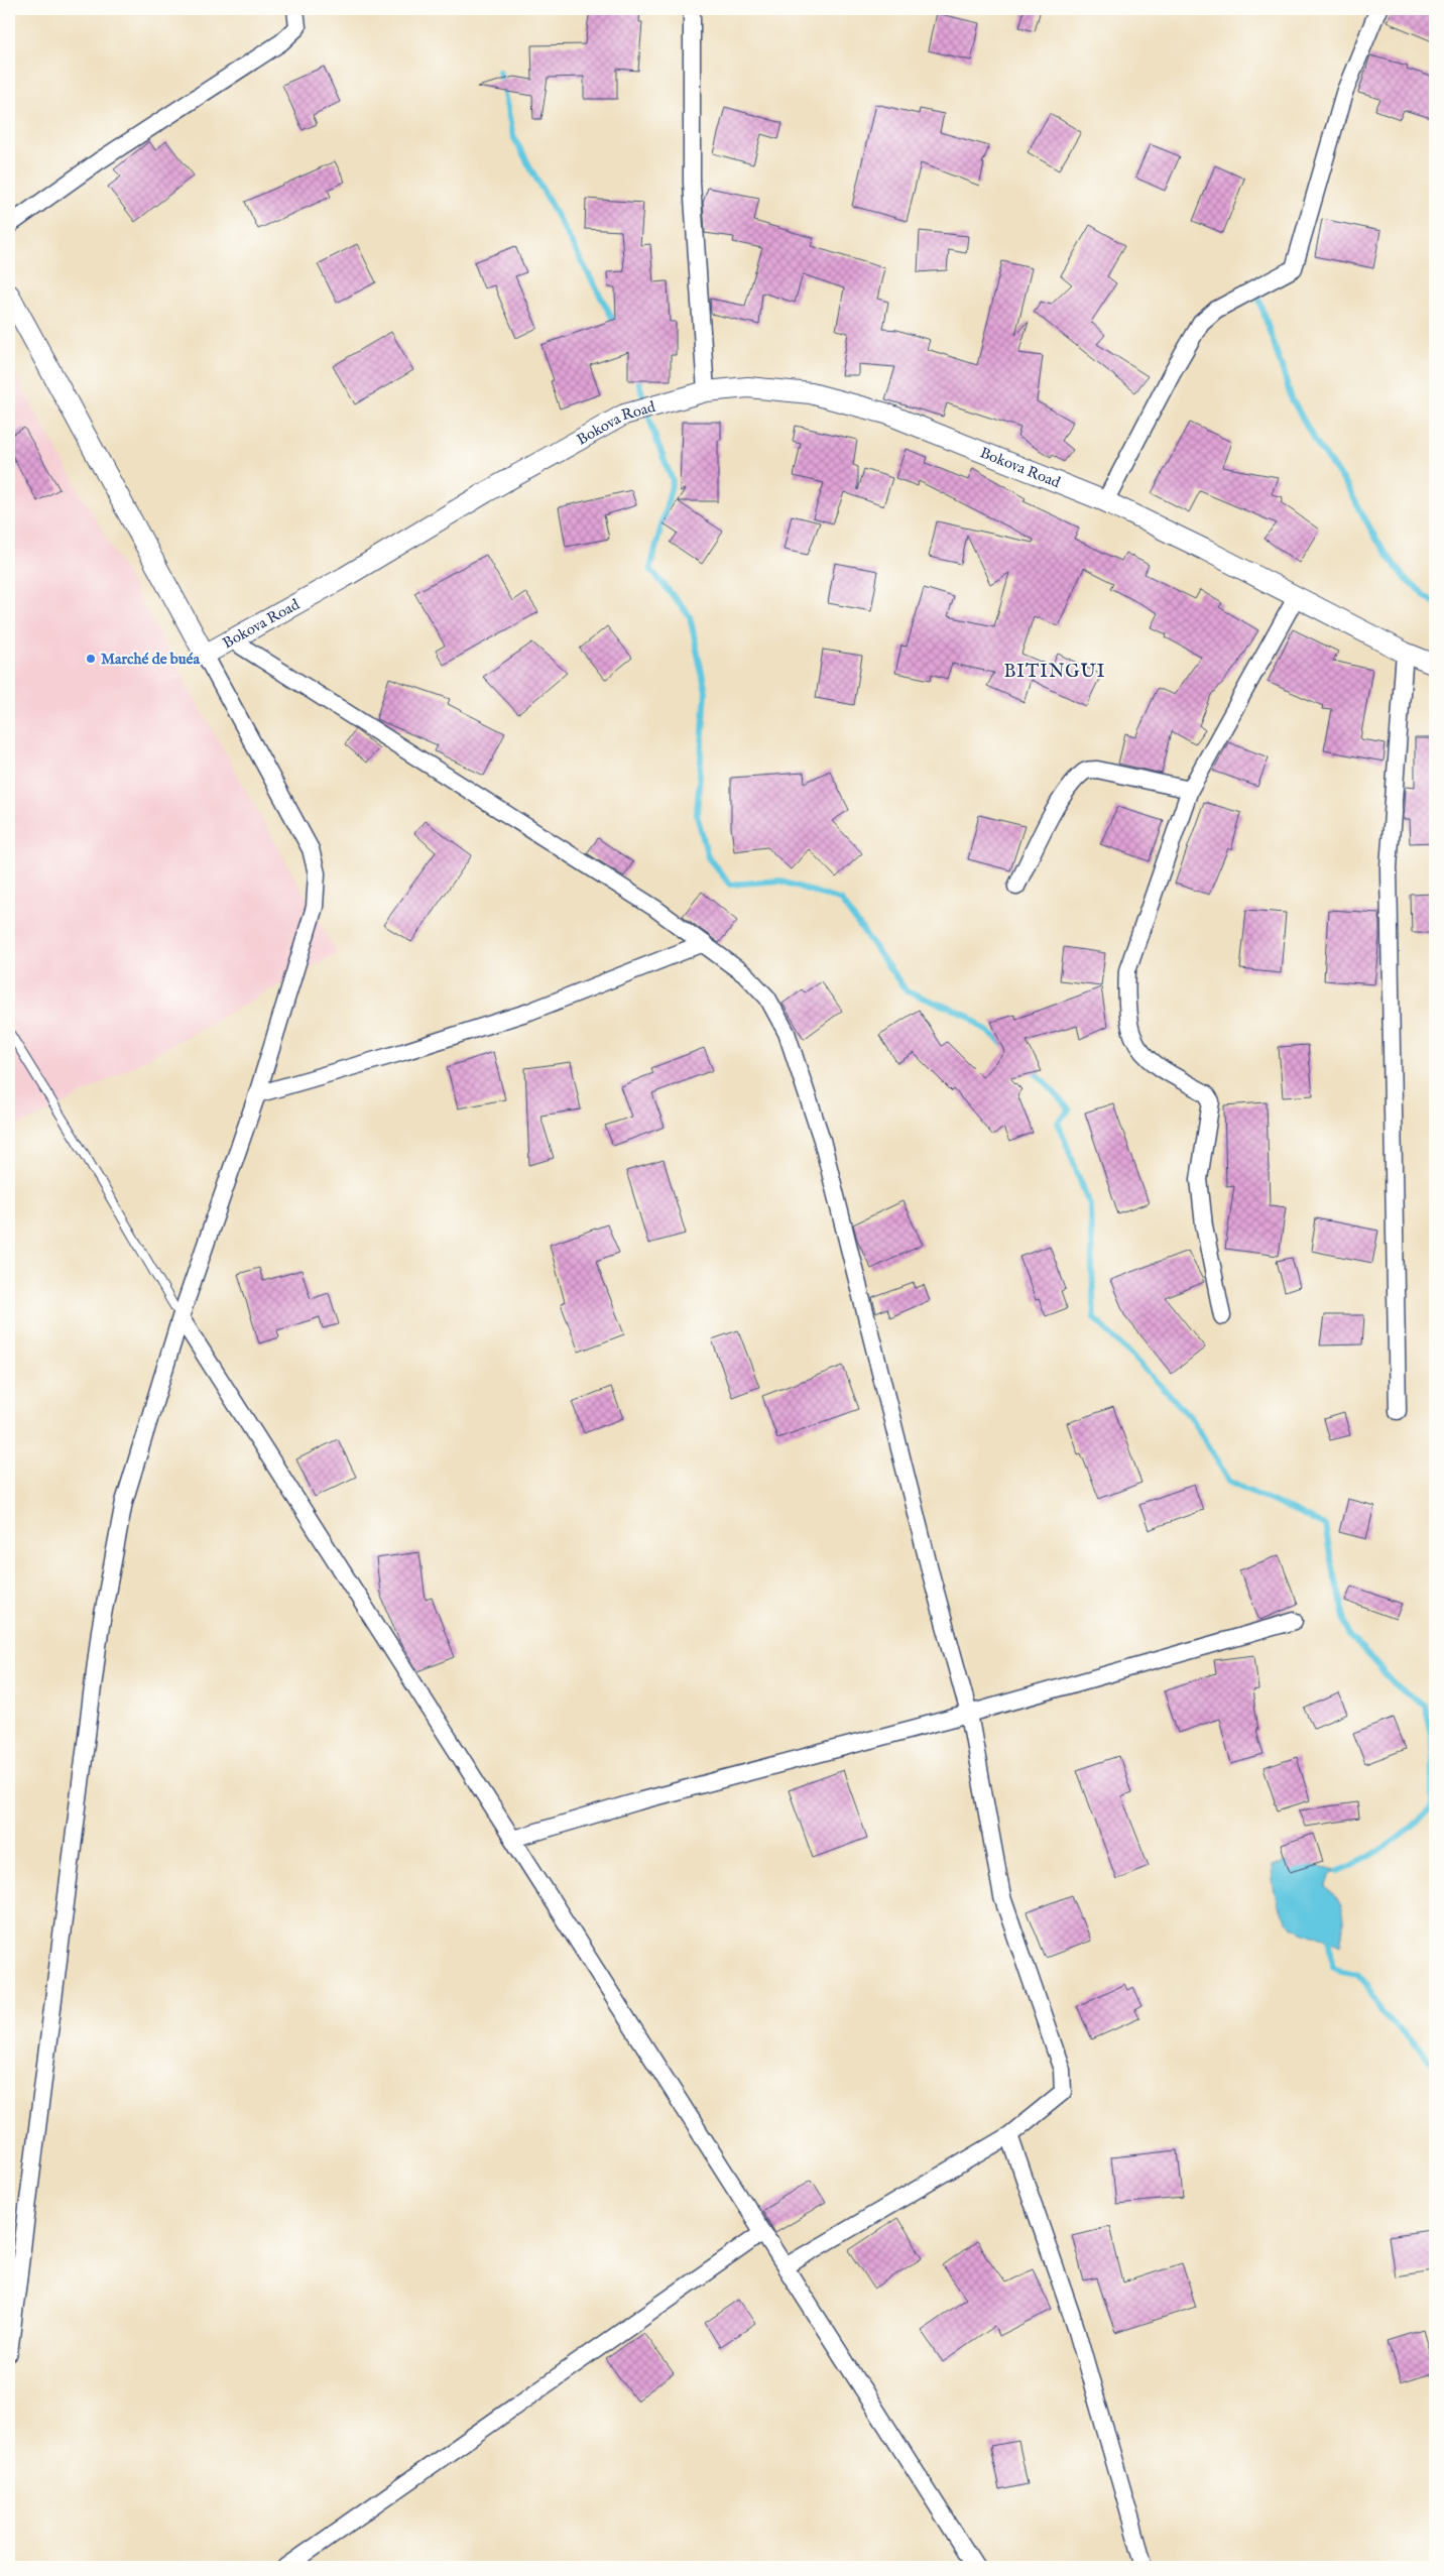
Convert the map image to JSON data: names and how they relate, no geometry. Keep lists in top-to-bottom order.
{
  "streets": {
    "street": ["Bokova Road"]
  },
  "districts": ["BITINGUI"],
  "places": ["Marché de buéa"]
}
